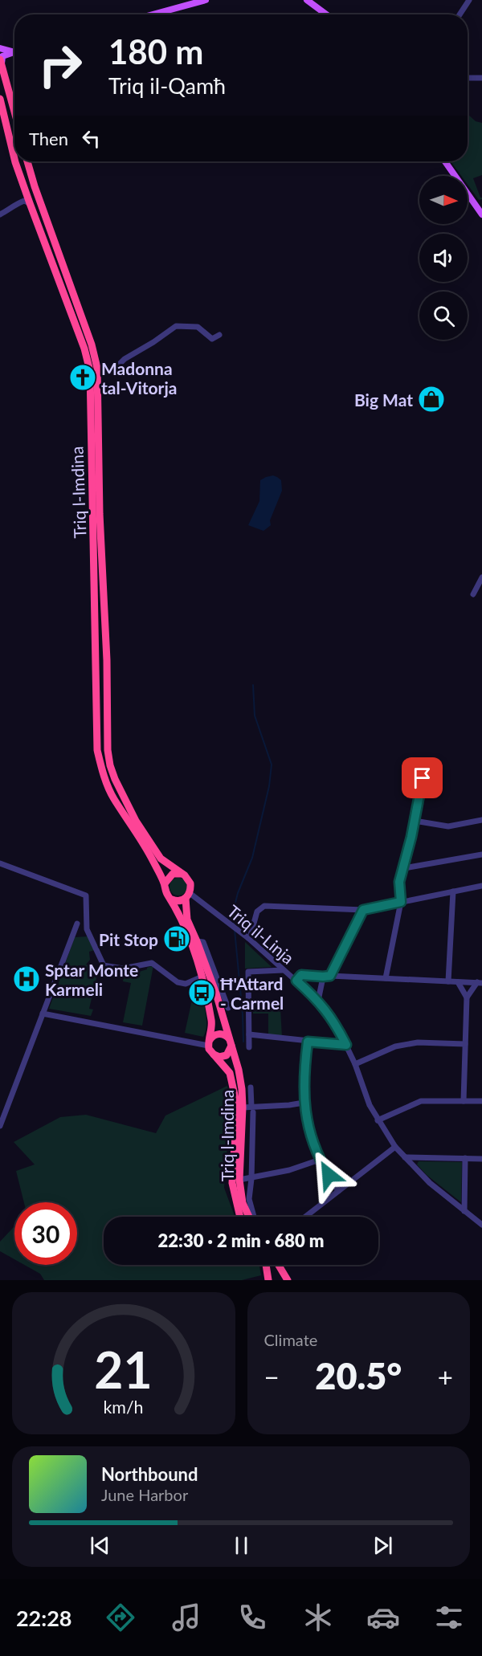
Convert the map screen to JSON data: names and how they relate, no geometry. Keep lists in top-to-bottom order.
{
  "streets": {
    "highway": ["Triq l-Imdina"],
    "street": ["Triq il-Linja"]
  },
  "crossings": [
    ["Triq l-Imdina", "Triq il-Linja"]
  ],
  "places": {
    "church": ["Madonna tal-Vitorja"],
    "shop": ["Big Mat"],
    "fuel station": ["Pit Stop"],
    "hospital": ["Sptar Monte Karmeli"],
    "bus stop": ["Ħ'Attard - Carmel"]
  },
  "north": "right",
  "page": {
    "turn": ["180 m", "Triq il-Qamħ"],
    "then": "Then",
    "limit": "30",
    "trip": "22:30 · 2 min · 680 m",
    "tile": "Climate",
    "heat": ["−", "20.5°", "+"],
    "song": ["Northbound", "June Harbor"],
    "tabs": "22:28",
    "gauge": ["21", "km/h"]
  }
}
